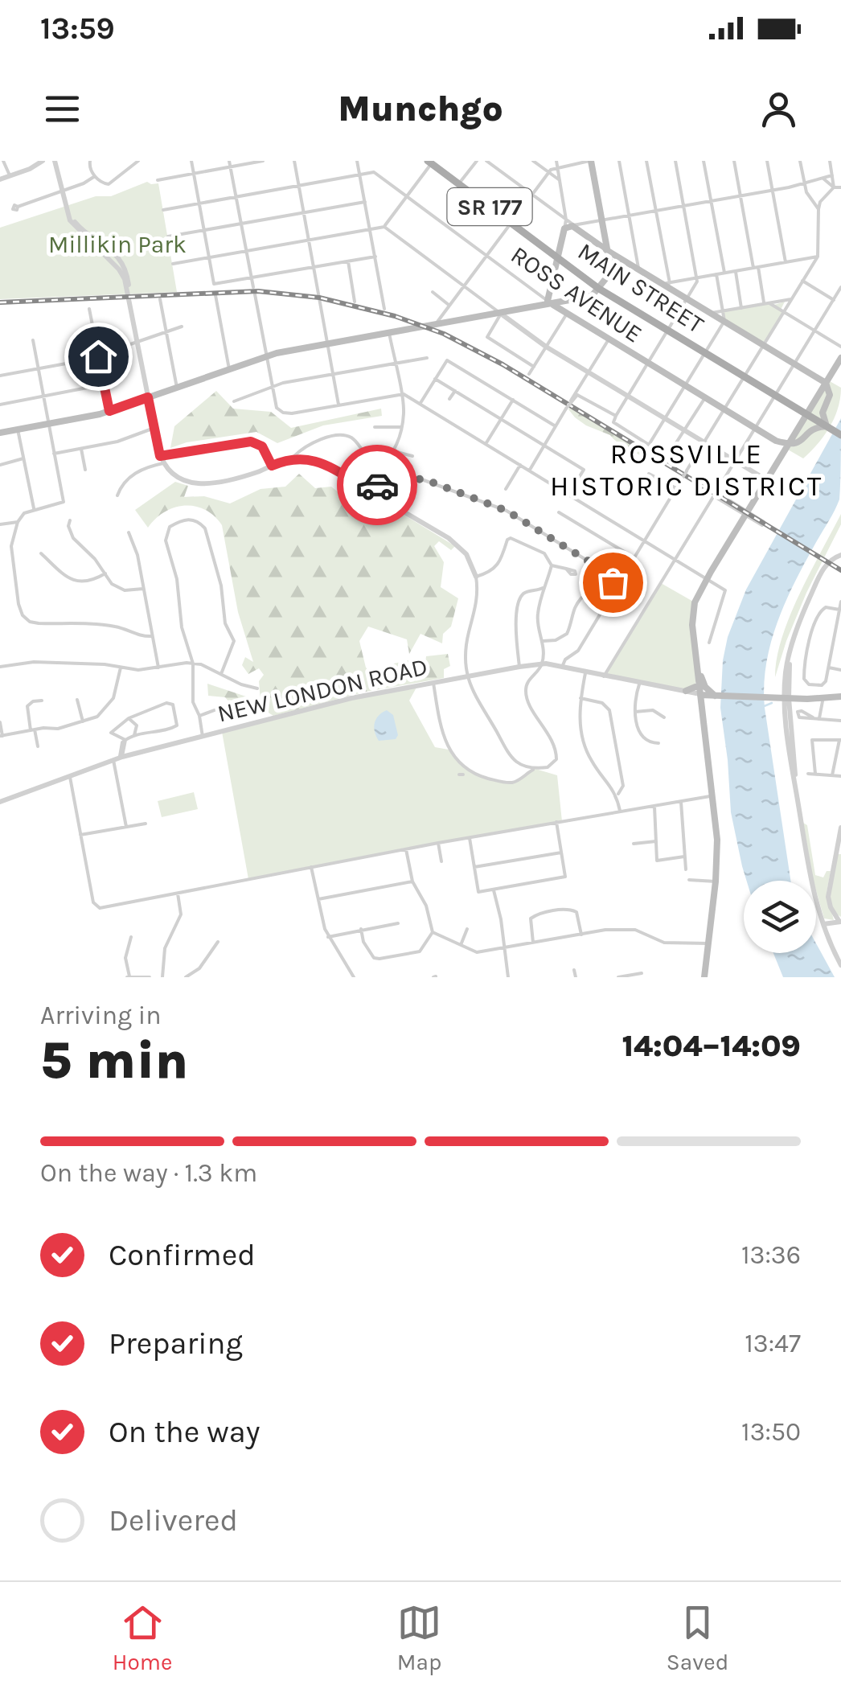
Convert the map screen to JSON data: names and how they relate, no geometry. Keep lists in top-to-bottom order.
{
  "streets": {
    "main road": ["SR 177", "MAIN STREET", "ROSS AVENUE"],
    "street": ["NEW LONDON ROAD"]
  },
  "districts": ["ROSSVILLE HISTORIC DISTRICT"],
  "parks": ["Millikin Park"],
  "page": {
    "status": "13:59",
    "header": "Munchgo",
    "heading": ["5 min", "Arriving in", "14:04–14:09"],
    "bar": "On the way · 1.3 km",
    "list": [
      ["Confirmed", "13:36"],
      ["Preparing", "13:47"],
      ["On the way", "13:50"],
      "Delivered"
    ],
    "tabs": ["Home", "Map", "Saved"]
  }
}
